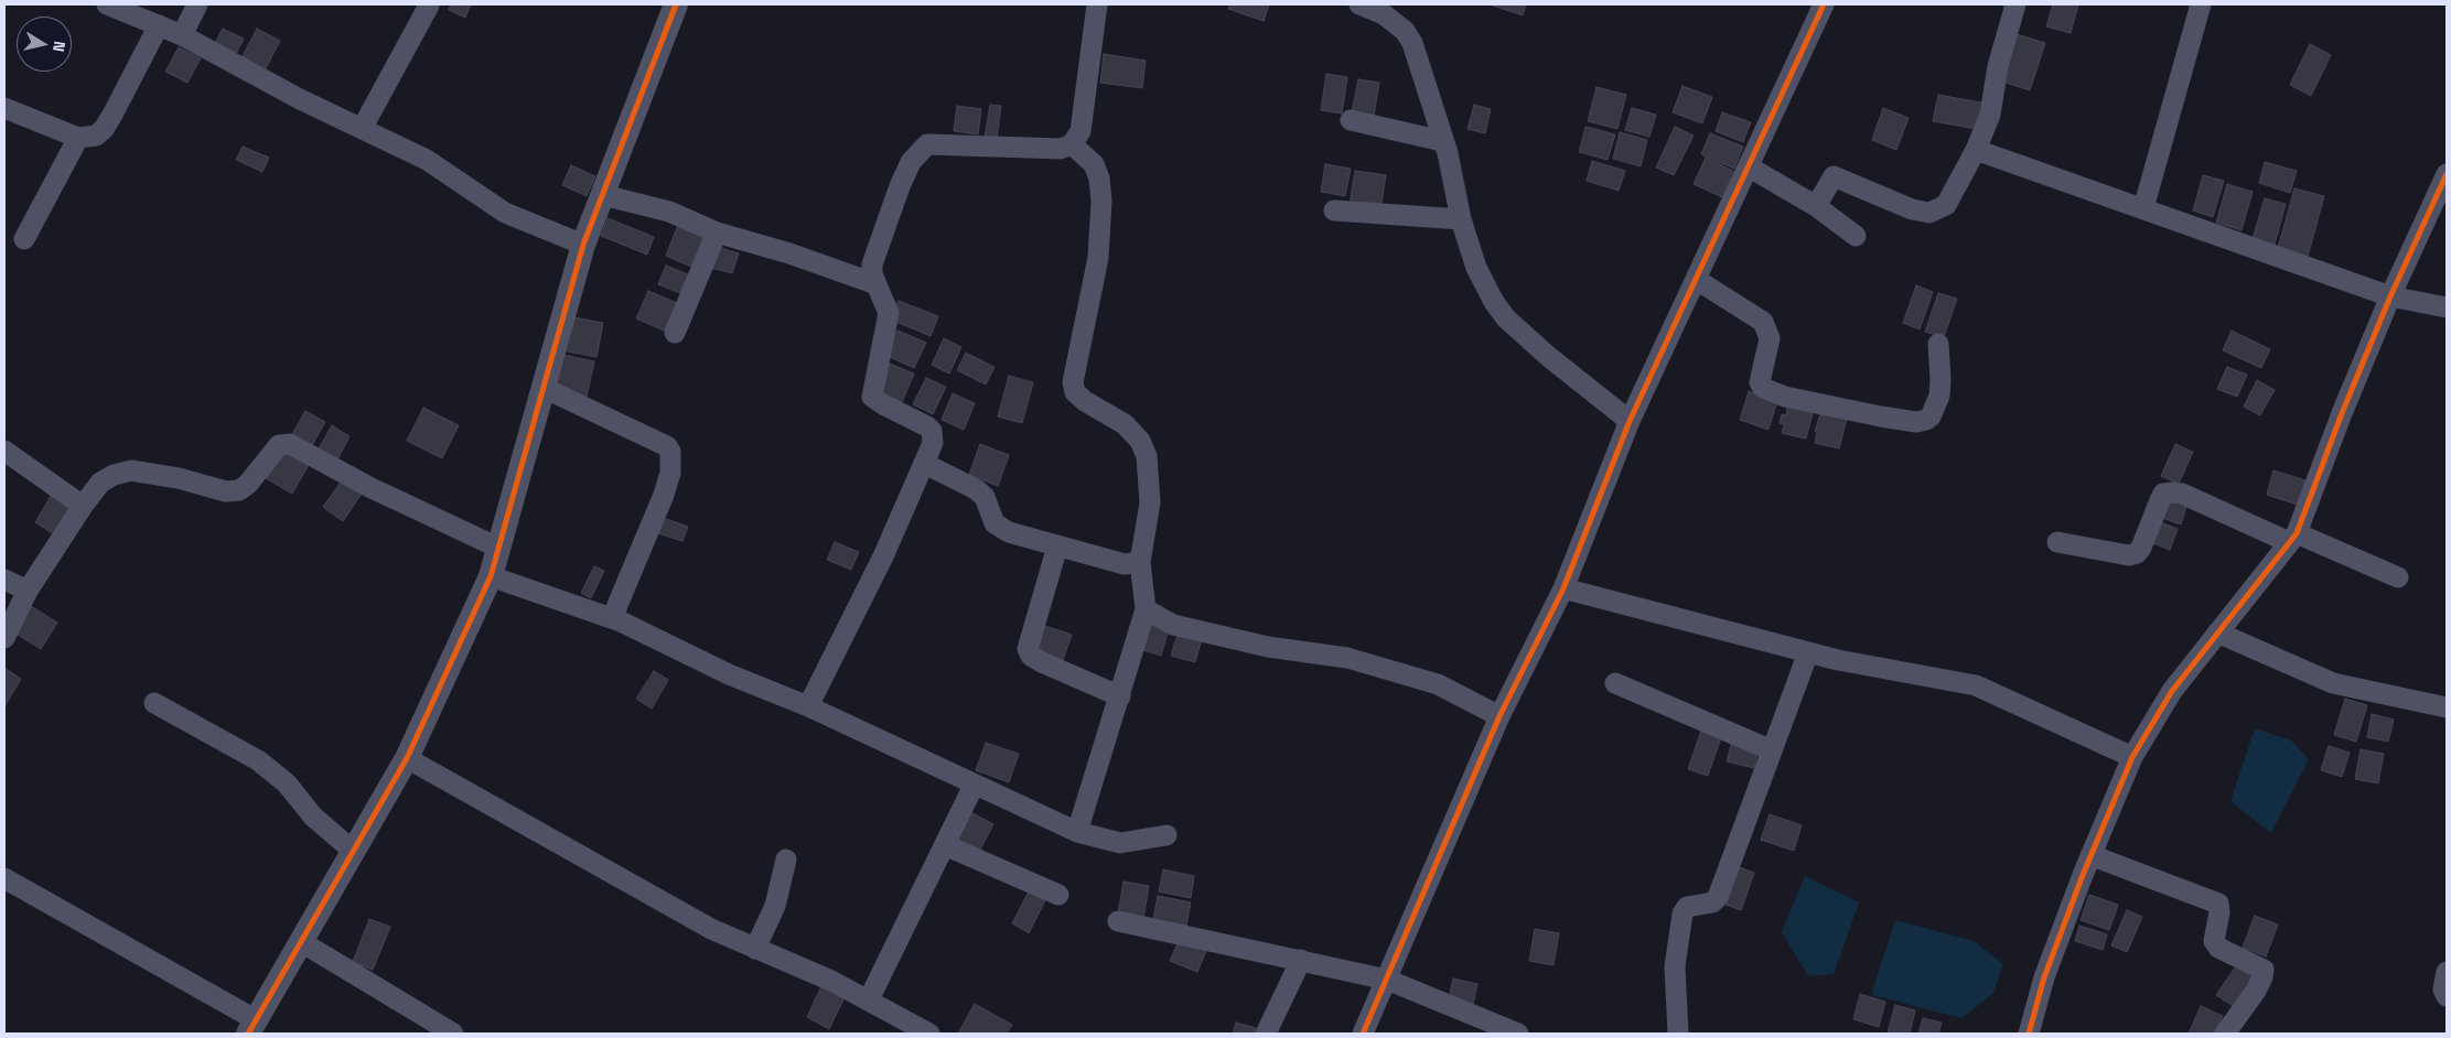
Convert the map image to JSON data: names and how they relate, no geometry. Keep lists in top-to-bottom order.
{
  "north": "right"
}
